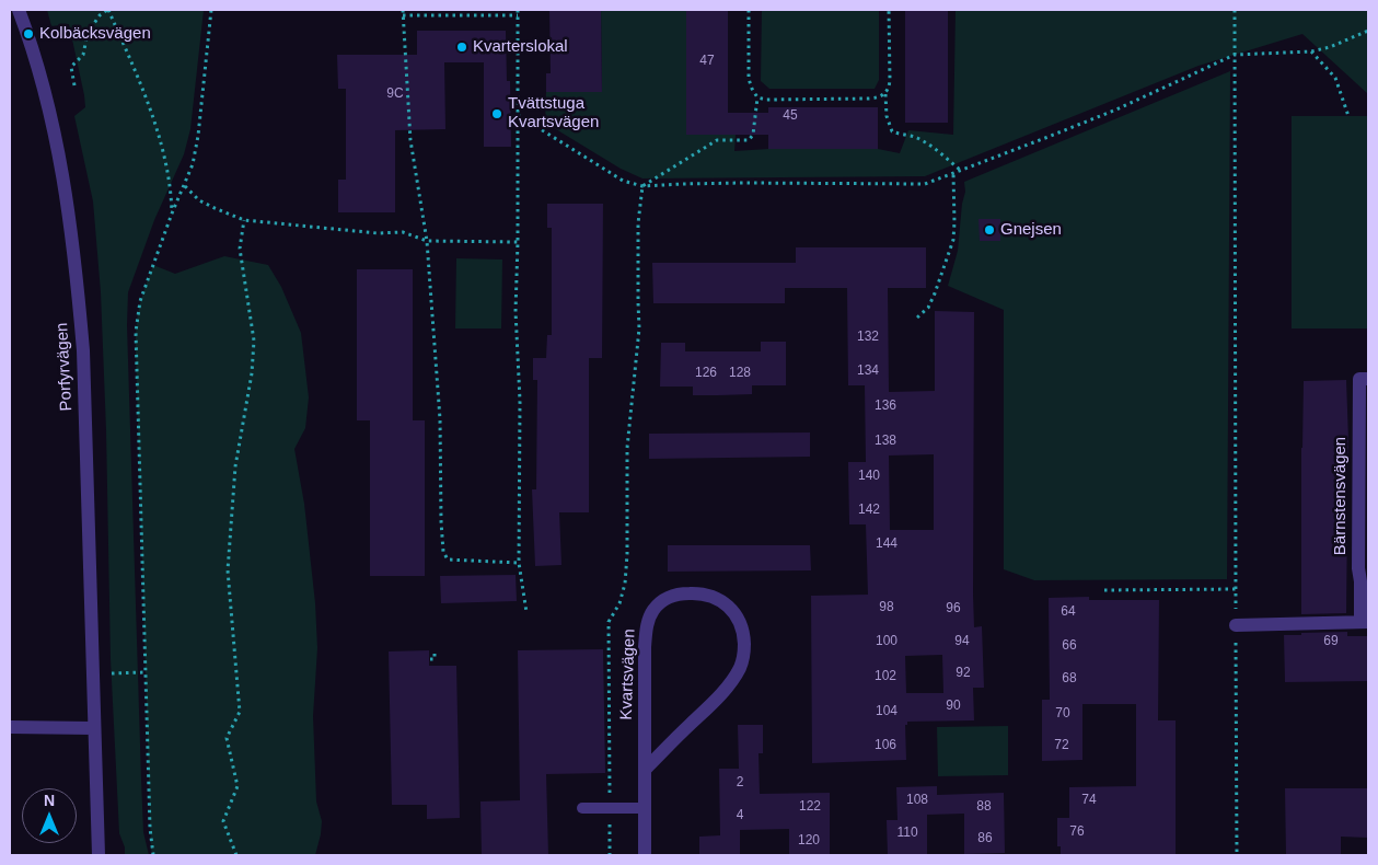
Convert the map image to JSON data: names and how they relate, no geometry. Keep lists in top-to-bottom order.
{
  "streets": {
    "street": ["Porfyrvägen", "Bärnstensvägen", "Kvartsvägen"]
  },
  "places": [
    "Kolbäcksvägen",
    "Kvarterslokal",
    "Tvättstuga Kvartsvägen",
    "Gnejsen"
  ],
  "house_numbers": [
    "47",
    "9C",
    "45",
    "132",
    "134",
    "126",
    "128",
    "136",
    "138",
    "140",
    "142",
    "144",
    "98",
    "96",
    "64",
    "100",
    "94",
    "69",
    "66",
    "92",
    "102",
    "68",
    "90",
    "104",
    "70",
    "106",
    "72",
    "2",
    "108",
    "74",
    "122",
    "88",
    "4",
    "76",
    "110",
    "86",
    "120"
  ],
  "north": "top"
}
